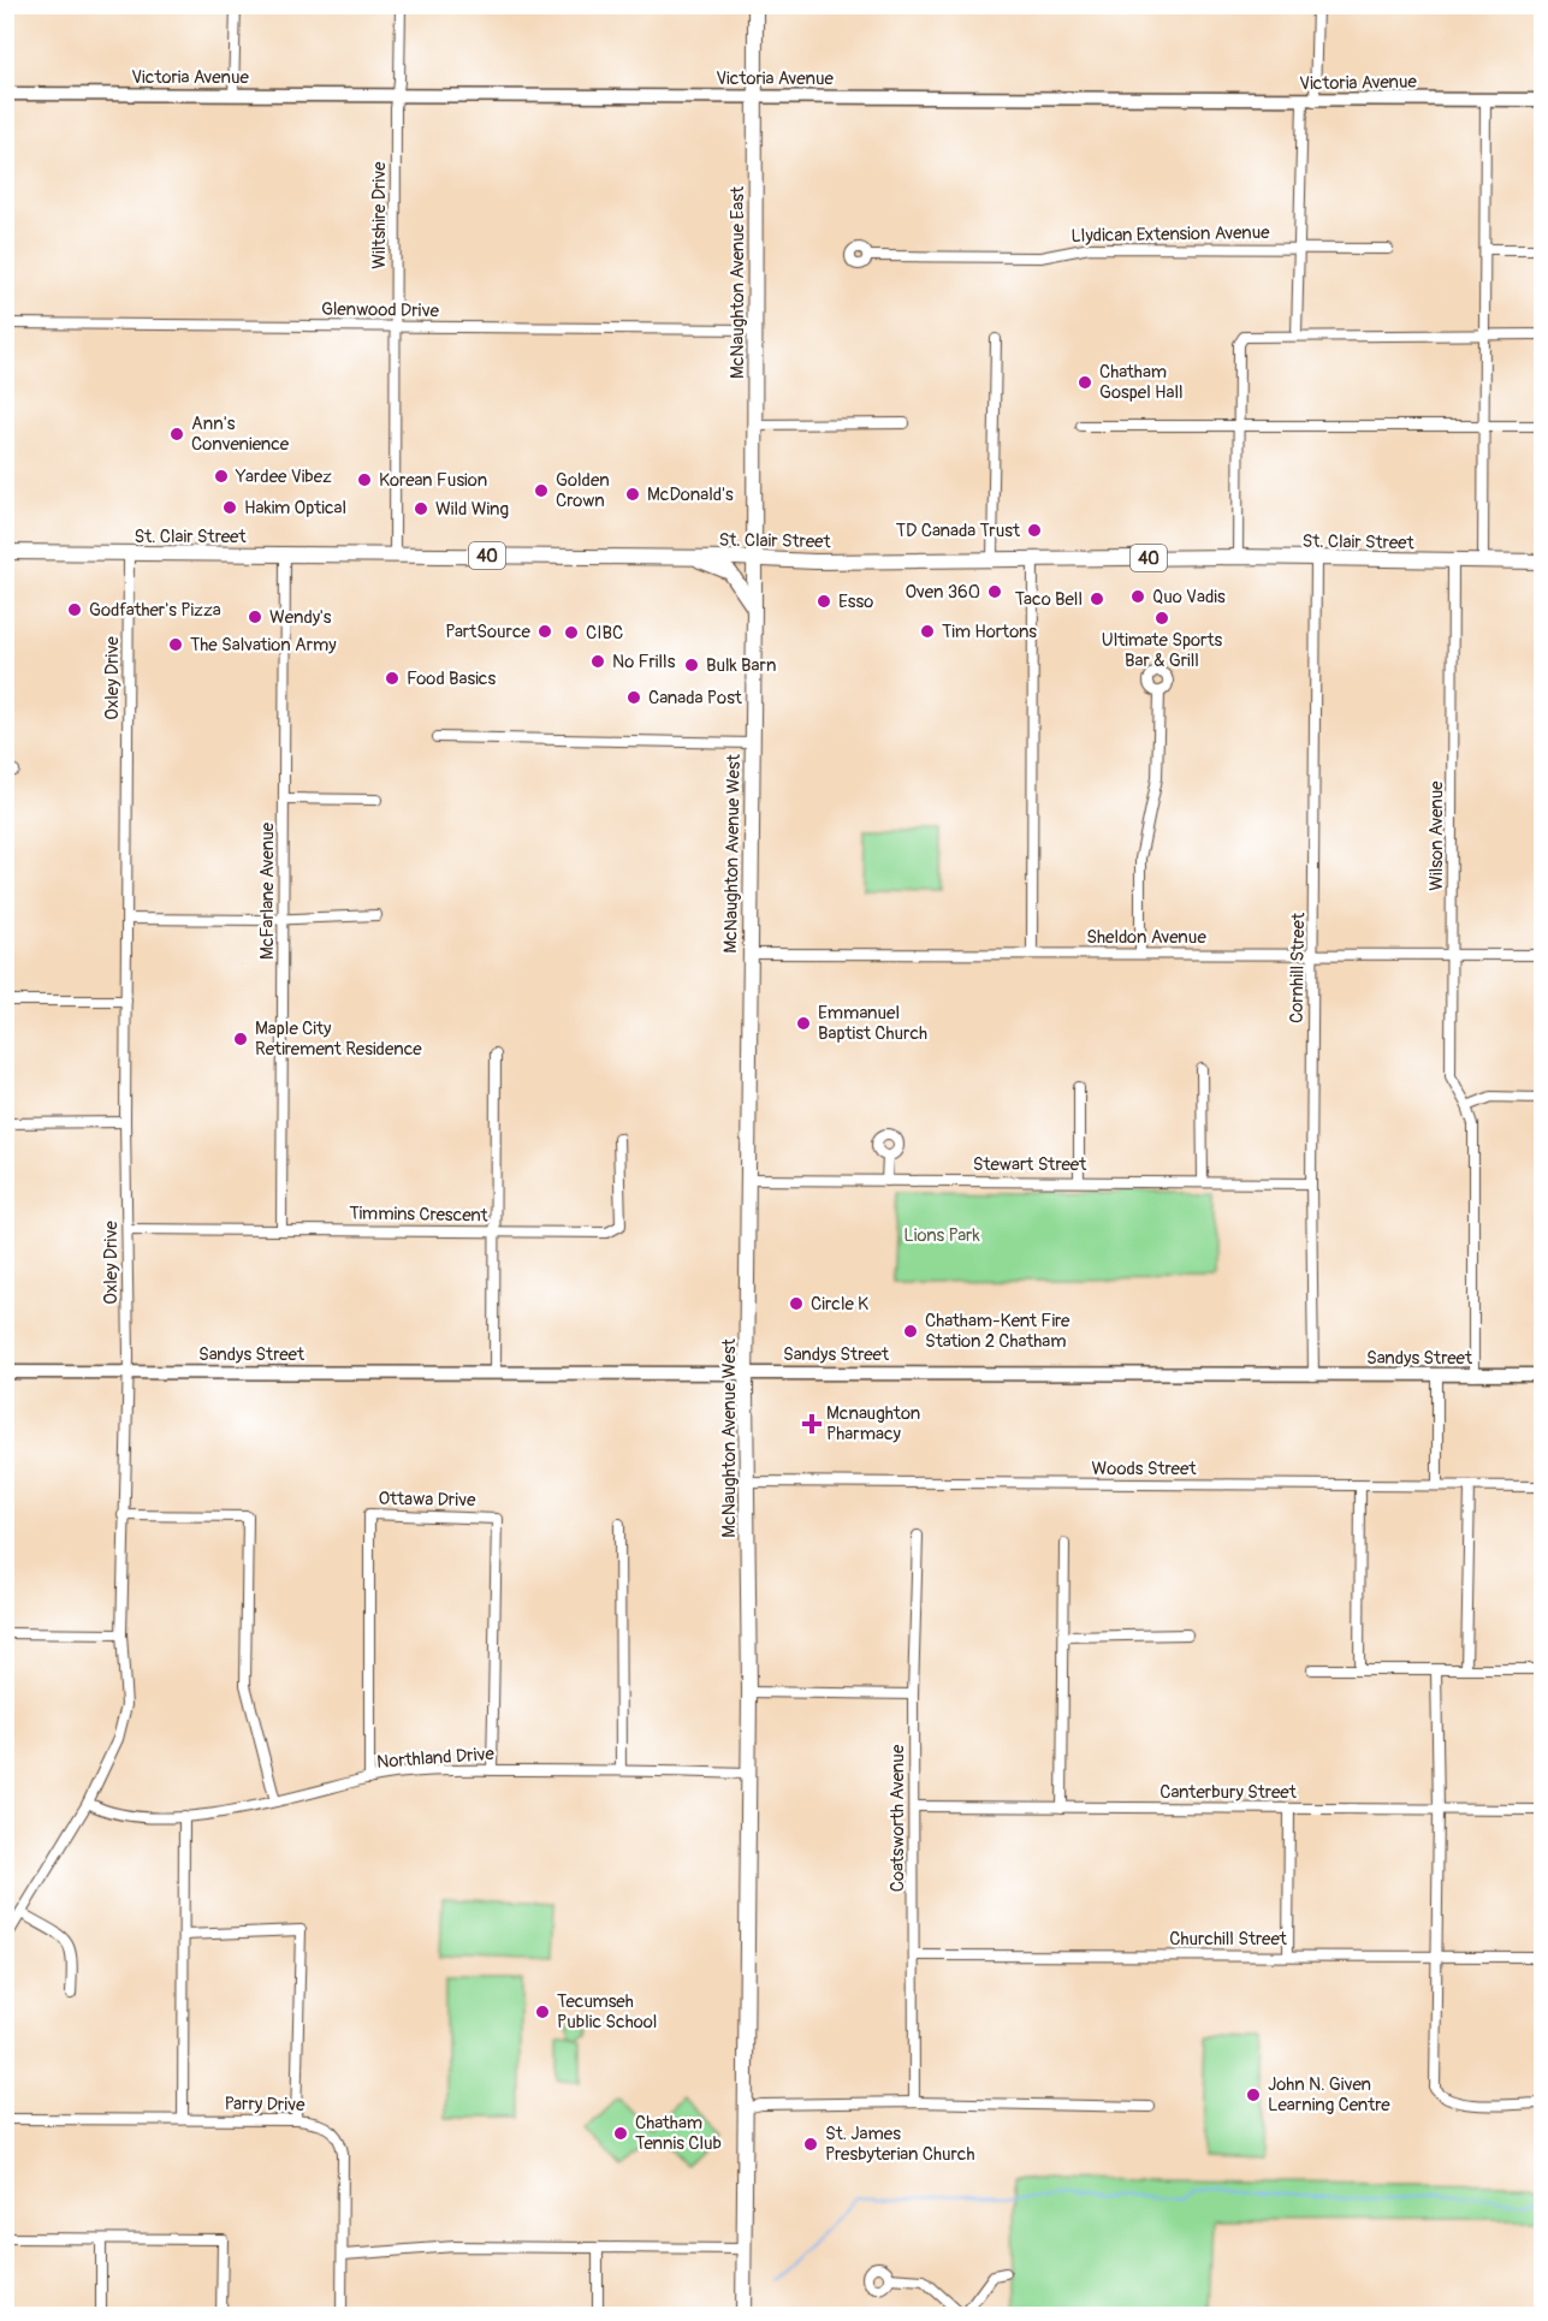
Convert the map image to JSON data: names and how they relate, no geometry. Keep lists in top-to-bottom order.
{
  "streets": {
    "main road": [
      "McNaughton Avenue East",
      "St. Clair Street",
      "40",
      "McNaughton Avenue West"
    ],
    "street": [
      "Victoria Avenue",
      "Wiltshire Drive",
      "Llydican Extension Avenue",
      "Glenwood Drive",
      "Oxley Drive",
      "Wilson Avenue",
      "McFarlane Avenue",
      "Sheldon Avenue",
      "Cornhill Street",
      "Stewart Street",
      "Timmins Crescent",
      "Sandys Street",
      "Woods Street",
      "Ottawa Drive",
      "Northland Drive",
      "Canterbury Street",
      "Coatsworth Avenue",
      "Churchill Street",
      "Parry Drive"
    ]
  },
  "crossings": [
    ["Victoria Avenue", "Wiltshire Drive"],
    ["Victoria Avenue", "McNaughton Avenue East"],
    ["Wiltshire Drive", "Glenwood Drive"],
    ["Wiltshire Drive", "St. Clair Street"],
    ["McNaughton Avenue East", "Glenwood Drive"],
    ["McNaughton Avenue East", "St. Clair Street"],
    ["McNaughton Avenue East", "McNaughton Avenue West"],
    ["St. Clair Street", "Oxley Drive"],
    ["St. Clair Street", "Wilson Avenue"],
    ["St. Clair Street", "McNaughton Avenue West"],
    ["St. Clair Street", "McFarlane Avenue"],
    ["St. Clair Street", "Cornhill Street"],
    ["Oxley Drive", "Timmins Crescent"],
    ["Oxley Drive", "Sandys Street"],
    ["Oxley Drive", "Northland Drive"],
    ["Wilson Avenue", "Sheldon Avenue"],
    ["Wilson Avenue", "Sandys Street"],
    ["McNaughton Avenue West", "Sheldon Avenue"],
    ["McNaughton Avenue West", "Stewart Street"],
    ["McNaughton Avenue West", "Sandys Street"],
    ["McNaughton Avenue West", "Woods Street"],
    ["McNaughton Avenue West", "Northland Drive"],
    ["McFarlane Avenue", "Timmins Crescent"],
    ["Sheldon Avenue", "Cornhill Street"],
    ["Cornhill Street", "Stewart Street"],
    ["Cornhill Street", "Sandys Street"],
    ["Ottawa Drive", "Northland Drive"],
    ["Canterbury Street", "Coatsworth Avenue"],
    ["Coatsworth Avenue", "Churchill Street"]
  ],
  "parks": ["Lions Park"],
  "places": {
    "other": [
      "Chatham Gospel Hall",
      "Ann's Convenience",
      "Yardee Vibez",
      "Korean Fusion",
      "Golden Crown",
      "McDonald's",
      "Hakim Optical",
      "Wild Wing",
      "TD Canada Trust",
      "Oven 360",
      "Quo Vadis",
      "Taco Bell",
      "Esso",
      "Godfather's Pizza",
      "Wendy's",
      "Ultimate Sports Bar & Grill",
      "PartSource",
      "Tim Hortons",
      "CIBC",
      "The Salvation Army",
      "No Frills",
      "Bulk Barn",
      "Food Basics",
      "Canada Post",
      "Emmanuel Baptist Church",
      "Maple City Retirement Residence",
      "Circle K",
      "Chatham-Kent Fire Station 2 Chatham",
      "Tecumseh Public School",
      "John N. Given Learning Centre",
      "Chatham Tennis Club",
      "St. James Presbyterian Church"
    ],
    "health": ["Mcnaughton Pharmacy"]
  }
}
